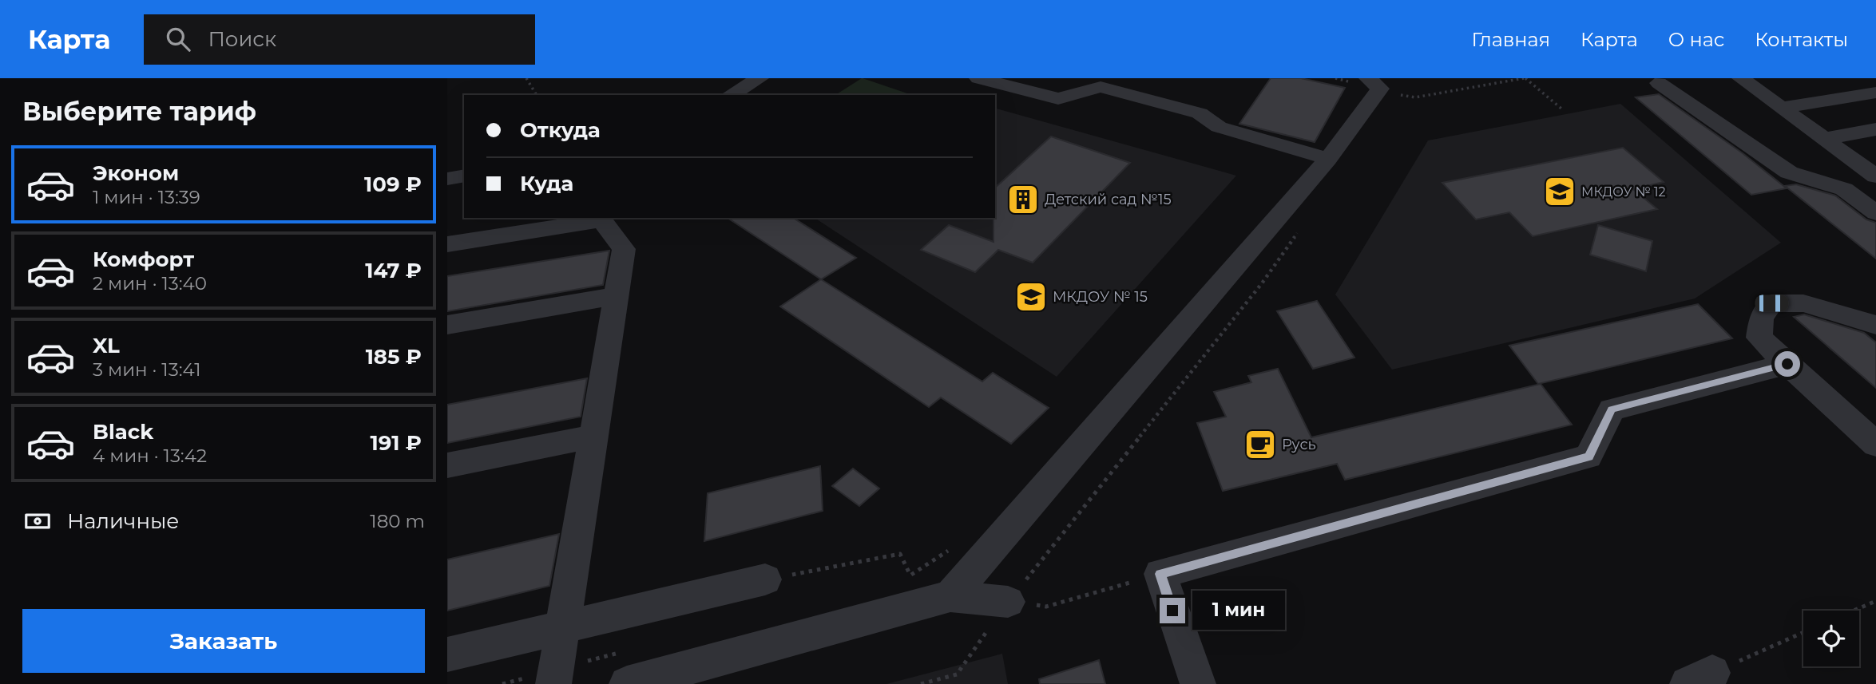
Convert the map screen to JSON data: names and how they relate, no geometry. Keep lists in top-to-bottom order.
{
  "places": {
    "school or university": ["МКДОУ № 12", "МКДОУ № 15"],
    "building": ["Детский сад №15"],
    "cafe": ["Русь"]
  },
  "page": {
    "header": "Карта",
    "search": "Поиск",
    "nav": [
      "Главная",
      "Карта",
      "О нас",
      "Контакты"
    ],
    "heading": "Выберите тариф",
    "banner": ["Откуда", "Куда"],
    "list": [
      {
        "name": "Эконом",
        "note": "1 мин · 13:39",
        "value": "109 ₽"
      },
      {
        "name": "Комфорт",
        "note": "2 мин · 13:40",
        "value": "147 ₽"
      },
      {
        "name": "XL",
        "note": "3 мин · 13:41",
        "value": "185 ₽"
      },
      {
        "name": "Black",
        "note": "4 мин · 13:42",
        "value": "191 ₽"
      }
    ],
    "pay": ["Наличные", "180 m"],
    "bubble": "1 мин",
    "buttons": "Заказать"
  }
}
